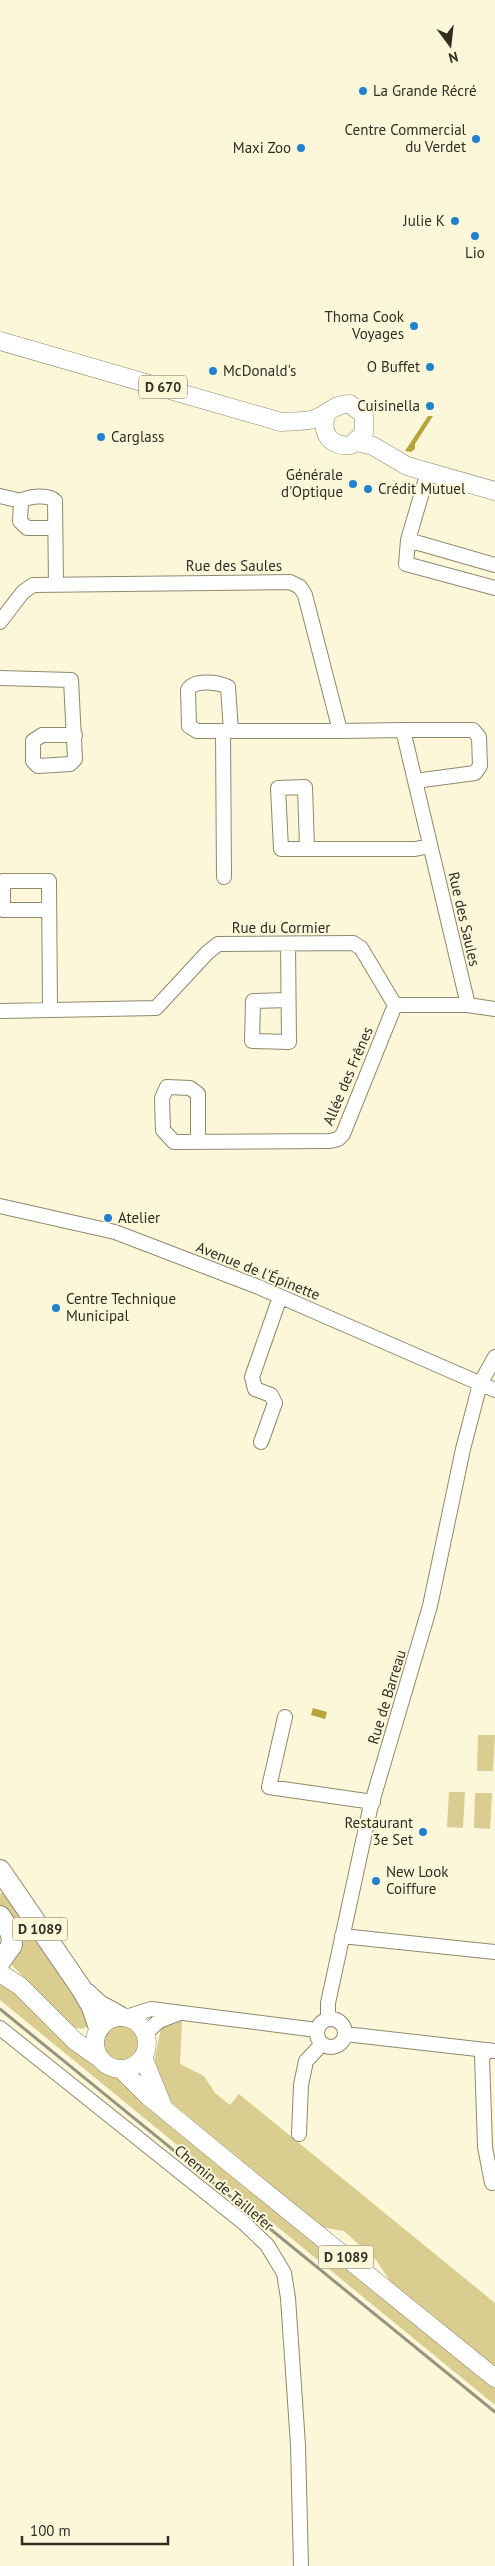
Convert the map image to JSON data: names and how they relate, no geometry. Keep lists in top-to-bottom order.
{
  "streets": {
    "highway": ["D 1089"],
    "main road": ["D 670"],
    "street": [
      "Rue des Saules",
      "Rue du Cormier",
      "Allée des Frênes",
      "Avenue de l'Épinette",
      "Rue de Barreau",
      "Chemin de Taillefer"
    ]
  },
  "crossings": [
    ["Rue du Cormier", "Allée des Frênes"],
    ["Avenue de l'Épinette", "Rue de Barreau"]
  ],
  "places": [
    "La Grande Récré",
    "Centre Commercial du Verdet",
    "Maxi Zoo",
    "Julie K",
    "Lio",
    "Thoma Cook Voyages",
    "O Buffet",
    "McDonald's",
    "Cuisinella",
    "Carglass",
    "Générale d'Optique",
    "Crédit Mutuel",
    "Atelier",
    "Centre Technique Municipal",
    "Restaurant 3e Set",
    "New Look Coiffure"
  ],
  "scale_bar": "100 m",
  "north": "bottom"
}
